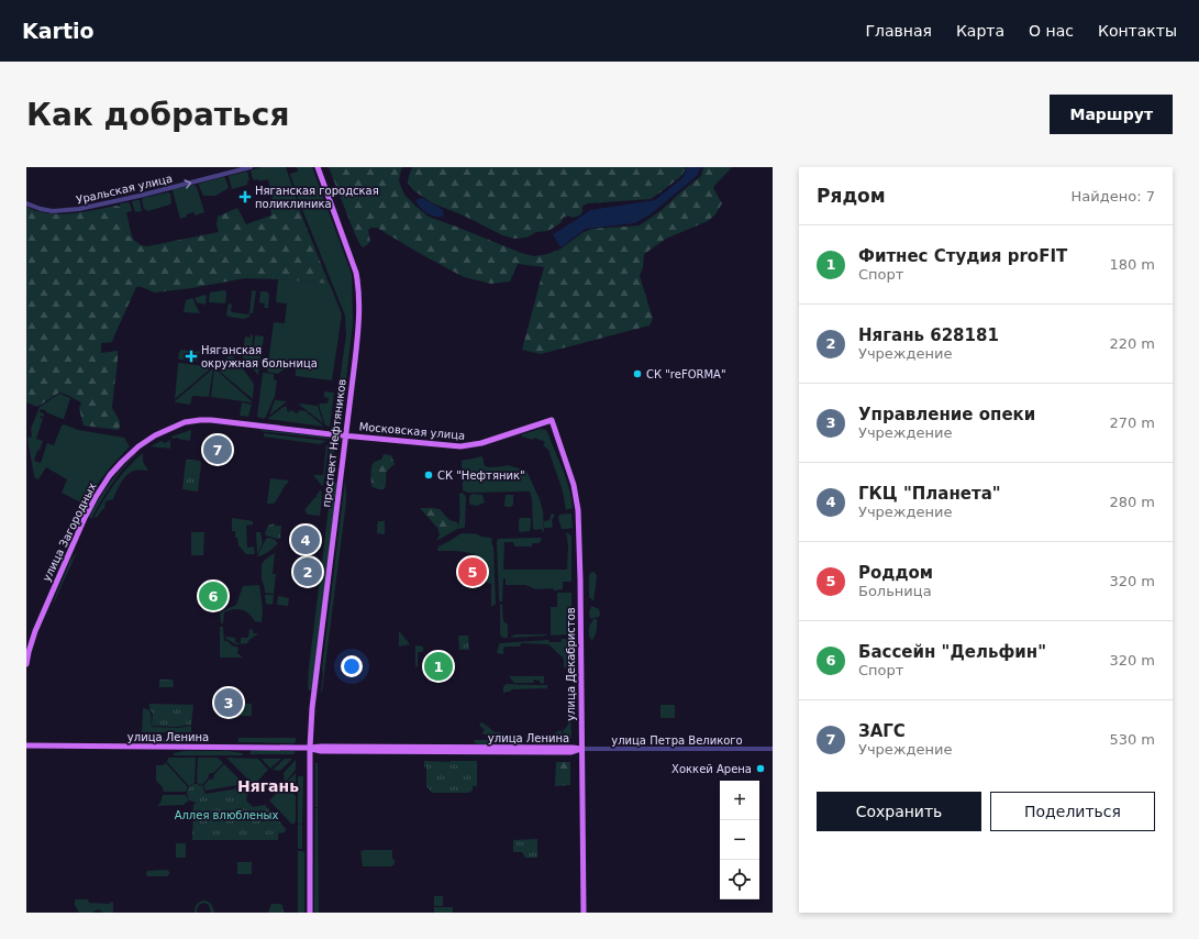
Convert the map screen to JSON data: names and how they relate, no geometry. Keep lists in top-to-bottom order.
{
  "streets": {
    "main road": [
      "Московская улица",
      "проспект Нефтяников",
      "улица Загородных",
      "улица Декабристов",
      "улица Ленина"
    ],
    "street": ["Уральская улица", "улица Петра Великого"]
  },
  "crossings": [
    ["Московская улица", "проспект Нефтяников"],
    ["Московская улица", "улица Загородных"],
    ["Московская улица", "улица Декабристов"],
    ["проспект Нефтяников", "улица Загородных"],
    ["проспект Нефтяников", "улица Ленина"],
    ["улица Декабристов", "улица Ленина"],
    ["улица Декабристов", "улица Петра Великого"],
    ["улица Ленина", "улица Петра Великого"]
  ],
  "one_way": ["Уральская улица"],
  "districts": ["Нягань"],
  "parks": ["Аллея влюбленых"],
  "places": {
    "health": ["Няганская городская поликлиника", "Няганская окружная больница"],
    "other": ["СК \"reFORMA\"", "СК \"Нефтяник\"", "Хоккей Арена"]
  },
  "page": {
    "header": "Kartio",
    "nav": [
      "Главная",
      "Карта",
      "О нас",
      "Контакты"
    ],
    "buttons": [
      "Маршрут",
      ["Сохранить", "Поделиться"]
    ],
    "title": "Как добраться",
    "heading": ["Рядом", "Найдено: 7"],
    "list": [
      {
        "mark": "1",
        "name": "Фитнес Студия proFIT",
        "note": "Спорт",
        "value": "180 m"
      },
      {
        "mark": "2",
        "name": "Нягань 628181",
        "note": "Учреждение",
        "value": "220 m"
      },
      {
        "mark": "3",
        "name": "Управление опеки",
        "note": "Учреждение",
        "value": "270 m"
      },
      {
        "mark": "4",
        "name": "ГКЦ \"Планета\"",
        "note": "Учреждение",
        "value": "280 m"
      },
      {
        "mark": "5",
        "name": "Роддом",
        "note": "Больница",
        "value": "320 m"
      },
      {
        "mark": "6",
        "name": "Бассейн \"Дельфин\"",
        "note": "Спорт",
        "value": "320 m"
      },
      {
        "mark": "7",
        "name": "ЗАГС",
        "note": "Учреждение",
        "value": "530 m"
      }
    ],
    "pins": [
      "7",
      "4",
      "2",
      "5",
      "6",
      "1",
      "3"
    ],
    "map_buttons": ["+", "−"]
  }
}
